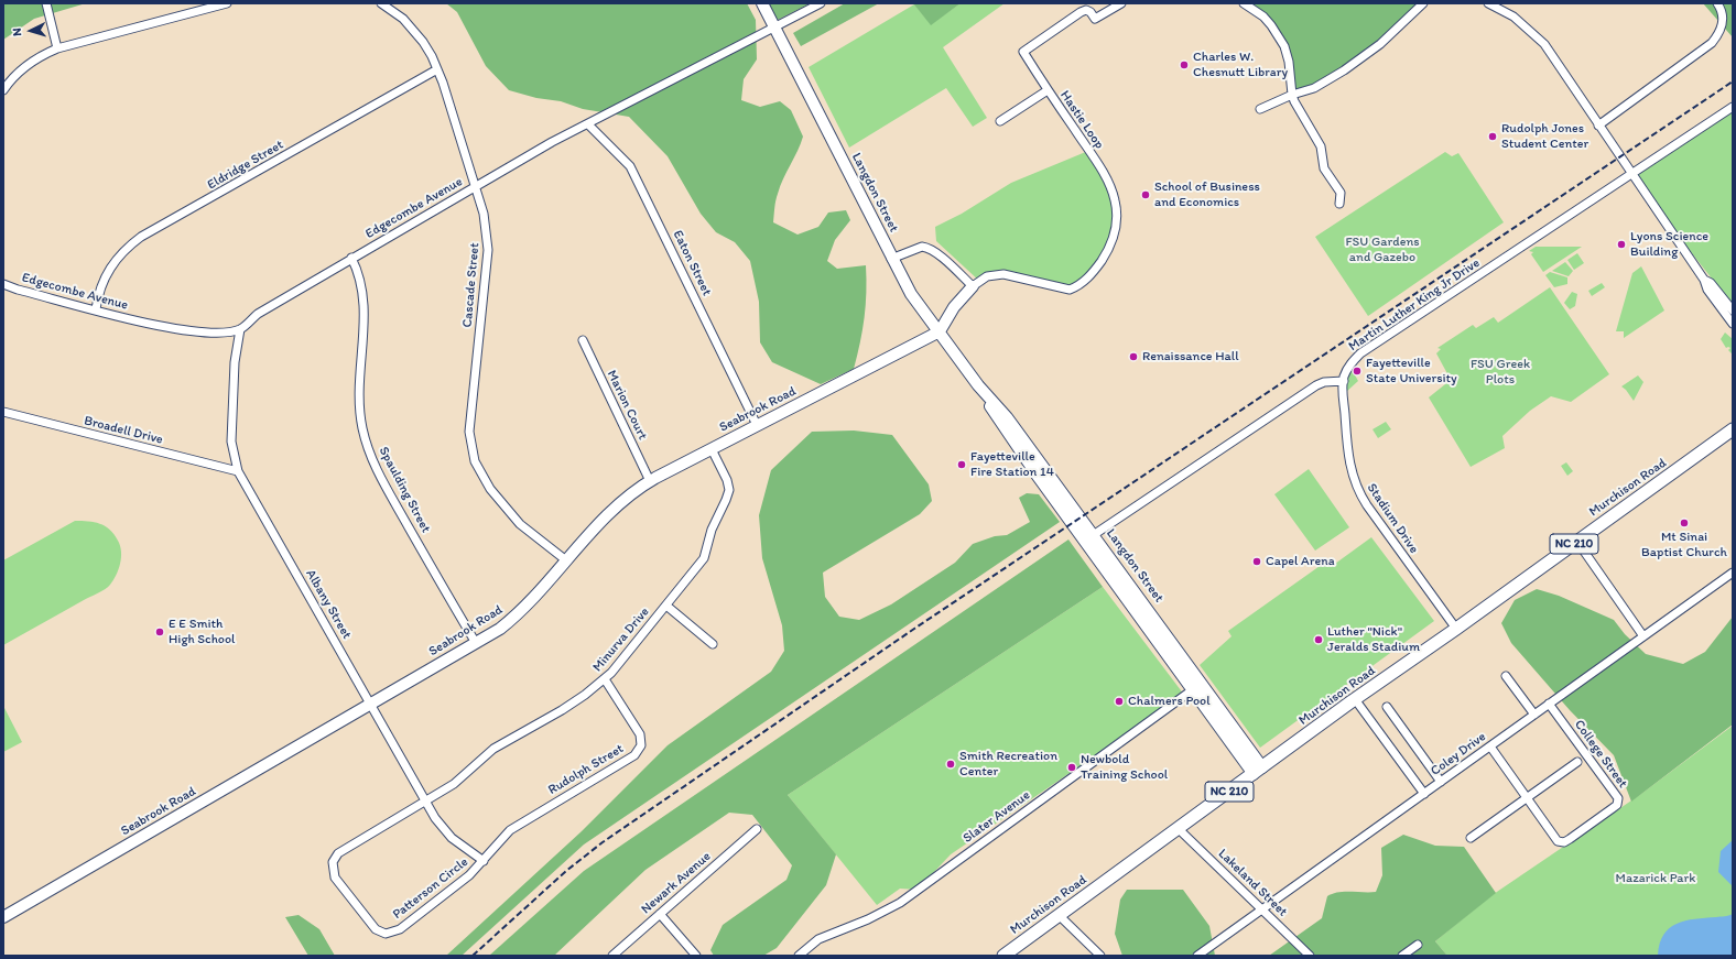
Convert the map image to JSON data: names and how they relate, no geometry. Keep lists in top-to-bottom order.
{
  "streets": {
    "main road": ["Murchison Road", "NC 210"],
    "street": [
      "Hastie Loop",
      "Eldridge Street",
      "Langdon Street",
      "Edgecombe Avenue",
      "Eaton Street",
      "Cascade Street",
      "Martin Luther King Jr Drive",
      "Marion Court",
      "Seabrook Road",
      "Broadell Drive",
      "Spaulding Street",
      "Stadium Drive",
      "Albany Street",
      "Minurva Drive",
      "Coley Drive",
      "College Street",
      "Rudolph Street",
      "Slater Avenue",
      "Newark Avenue",
      "Lakeland Street",
      "Patterson Circle"
    ]
  },
  "crossings": [
    ["Eldridge Street", "Edgecombe Avenue"],
    ["Eldridge Street", "Cascade Street"],
    ["Langdon Street", "Edgecombe Avenue"],
    ["Langdon Street", "Seabrook Road"],
    ["Langdon Street", "Murchison Road"],
    ["Langdon Street", "Slater Avenue"],
    ["Edgecombe Avenue", "Eaton Street"],
    ["Edgecombe Avenue", "Cascade Street"],
    ["Edgecombe Avenue", "Spaulding Street"],
    ["Edgecombe Avenue", "Albany Street"],
    ["Eaton Street", "Seabrook Road"],
    ["Cascade Street", "Seabrook Road"],
    ["Martin Luther King Jr Drive", "Stadium Drive"],
    ["Marion Court", "Seabrook Road"],
    ["Seabrook Road", "Spaulding Street"],
    ["Seabrook Road", "Albany Street"],
    ["Seabrook Road", "Minurva Drive"],
    ["Broadell Drive", "Albany Street"],
    ["Murchison Road", "Stadium Drive"],
    ["Murchison Road", "Lakeland Street"],
    ["Albany Street", "Minurva Drive"],
    ["Albany Street", "Rudolph Street"],
    ["Albany Street", "Patterson Circle"],
    ["Minurva Drive", "Rudolph Street"],
    ["Minurva Drive", "Patterson Circle"],
    ["Coley Drive", "College Street"],
    ["Coley Drive", "Lakeland Street"],
    ["Rudolph Street", "Patterson Circle"]
  ],
  "parks": ["FSU Gardens and Gazebo", "FSU Greek Plots", "Mazarick Park"],
  "places": [
    "Charles W. Chesnutt Library",
    "Rudolph Jones Student Center",
    "School of Business and Economics",
    "Lyons Science Building",
    "Renaissance Hall",
    "Fayetteville State University",
    "Fayetteville Fire Station 14",
    "Mt Sinai Baptist Church",
    "Capel Arena",
    "E E Smith High School",
    "Luther \"Nick\" Jeralds Stadium",
    "Chalmers Pool",
    "Smith Recreation Center",
    "Newbold Training School"
  ],
  "north": "left"
}
